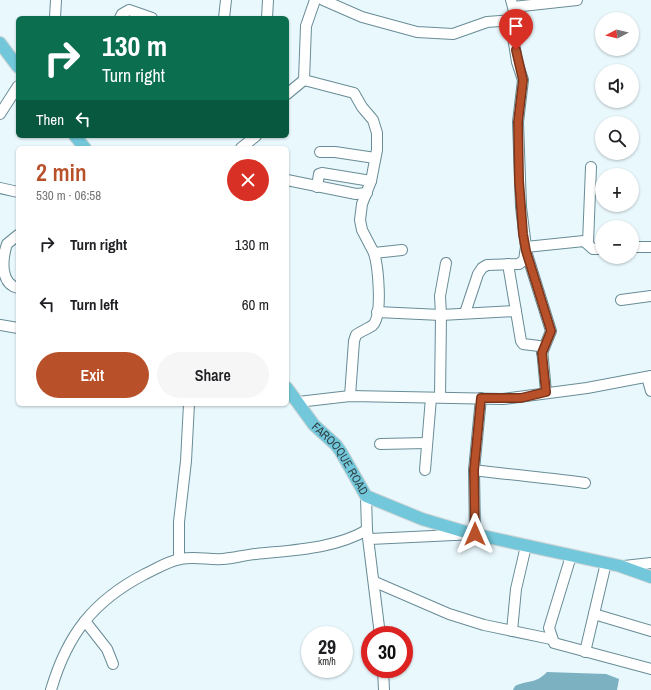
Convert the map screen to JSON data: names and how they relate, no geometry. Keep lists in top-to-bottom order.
{
  "streets": {
    "main road": ["FAROOQUE ROAD"]
  },
  "north": "left",
  "page": {
    "map_buttons": ["+", "−"],
    "turn": ["130 m", "Turn right"],
    "then": "Then",
    "heading": ["2 min", "530 m · 06:58"],
    "list": [
      {
        "name": "Turn right",
        "value": "130 m"
      },
      {
        "name": "Turn left",
        "value": "60 m"
      }
    ],
    "buttons": ["Exit", "Share"],
    "speed": "29 km/h",
    "limit": "30"
  }
}
